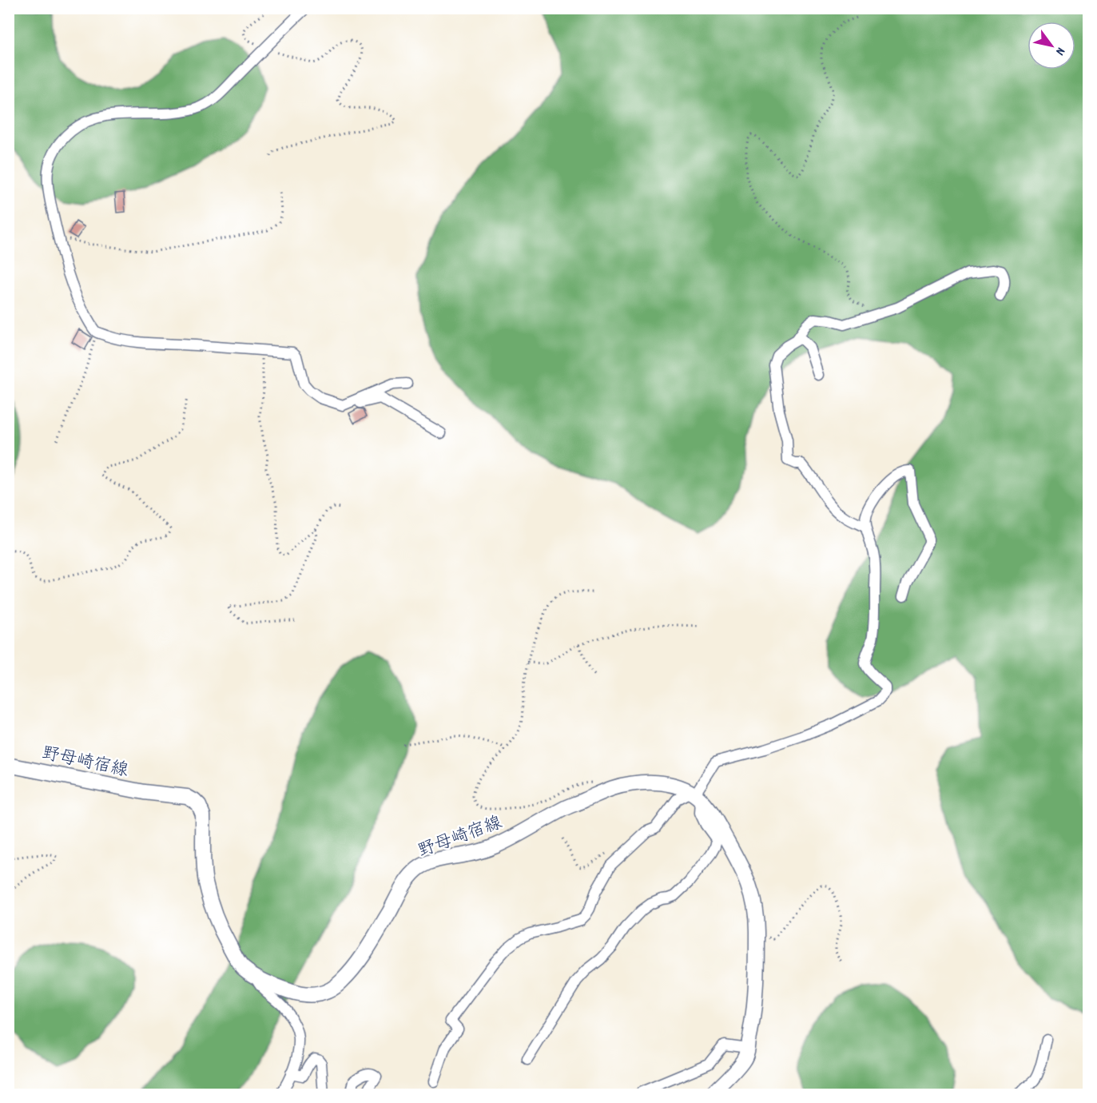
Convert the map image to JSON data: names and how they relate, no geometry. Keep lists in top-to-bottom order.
{
  "streets": {
    "main road": ["野母崎宿線"]
  },
  "north": "bottom right"
}
